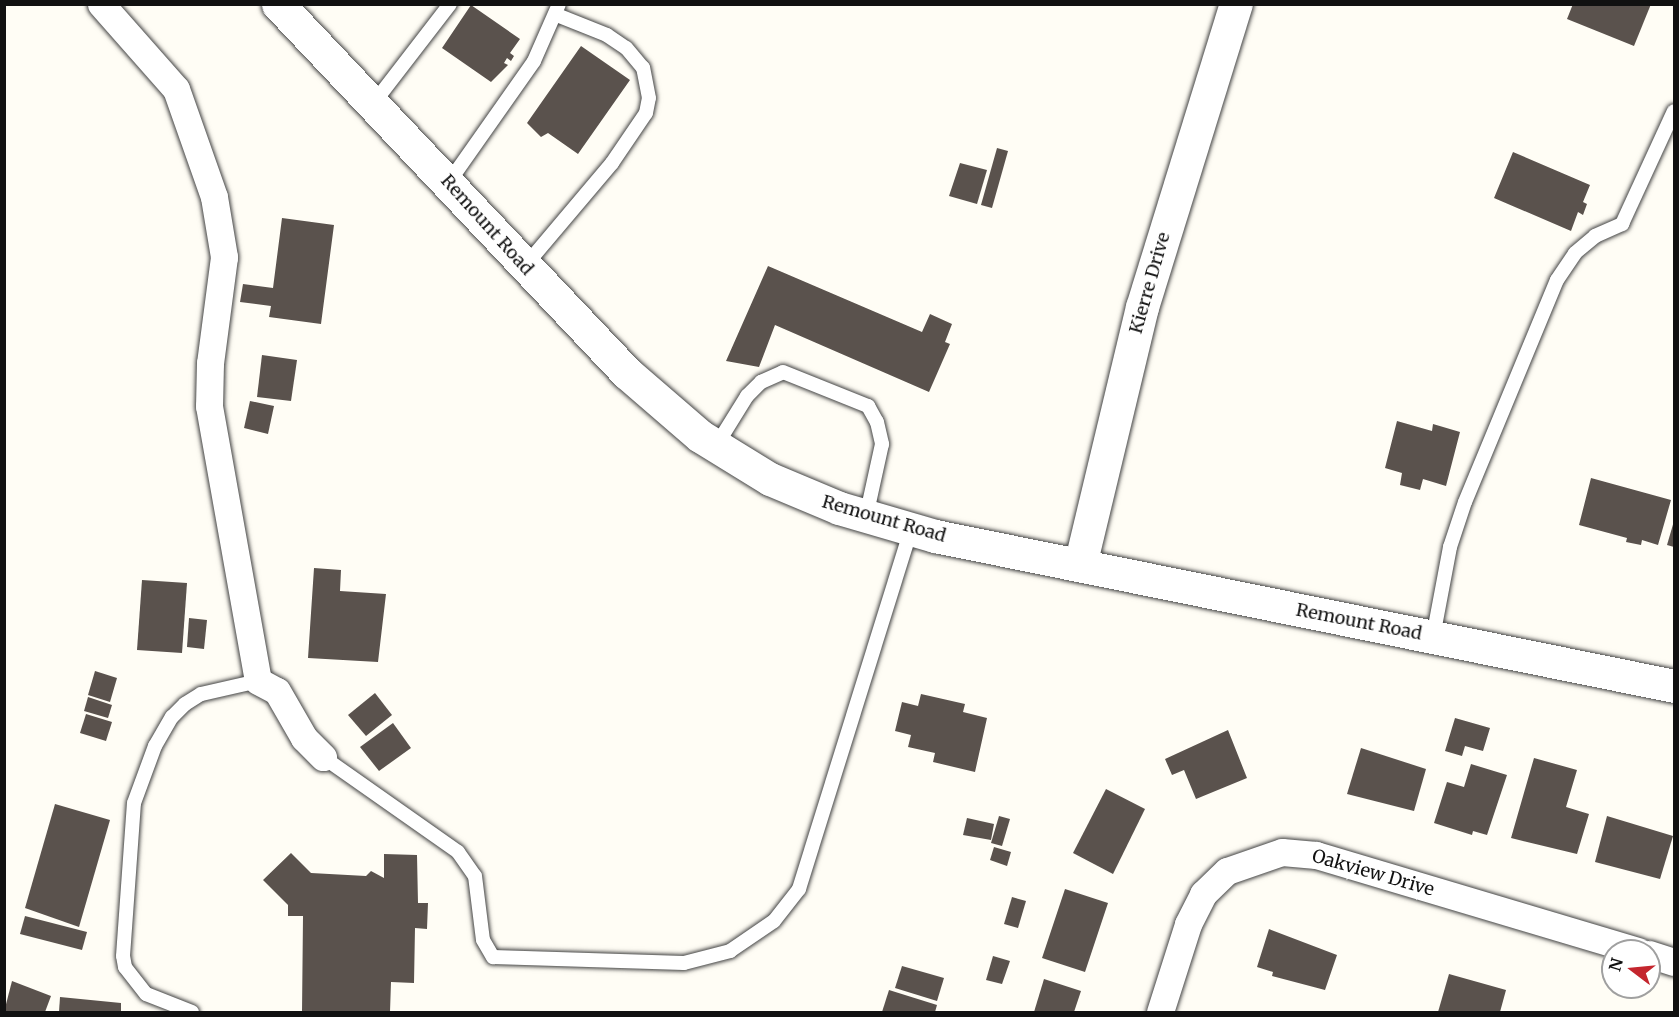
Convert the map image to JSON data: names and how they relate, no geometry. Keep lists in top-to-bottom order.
{
  "streets": {
    "street": ["Remount Road", "Kierre Drive", "Oakview Drive"]
  },
  "crossings": [
    ["Remount Road", "Kierre Drive"]
  ],
  "north": "left"
}
